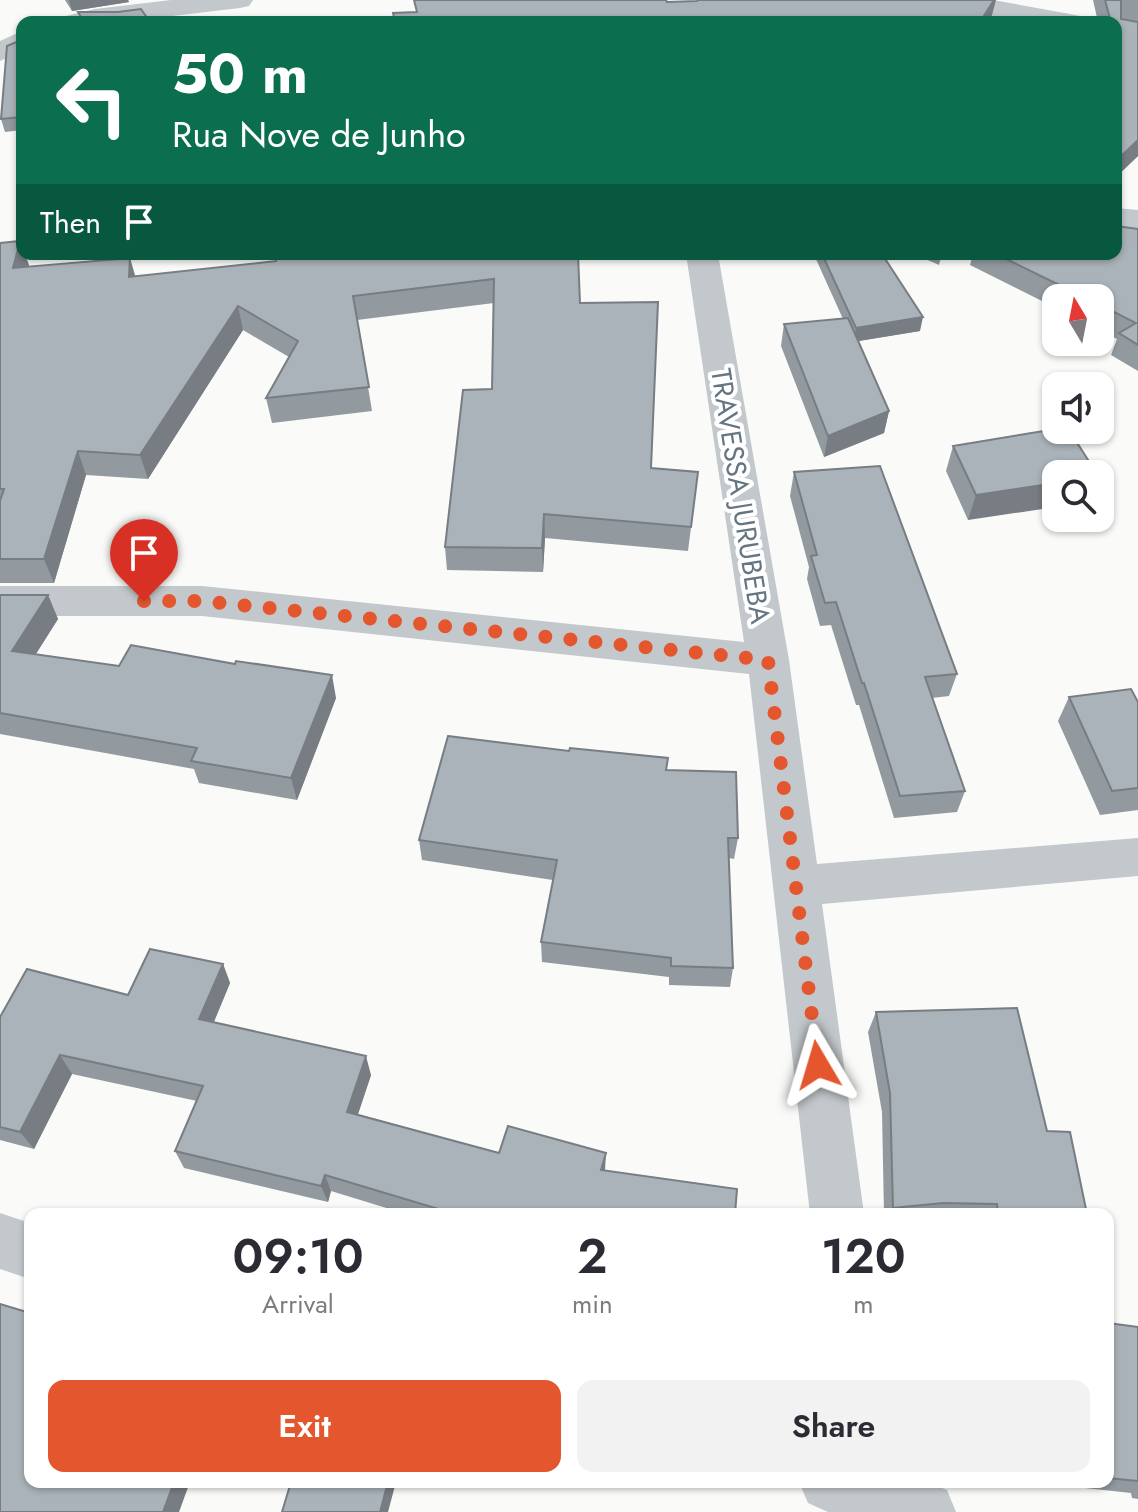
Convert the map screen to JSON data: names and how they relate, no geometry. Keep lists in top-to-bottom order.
{
  "streets": {
    "street": ["TRAVESSA JURUBEBA"]
  },
  "north": "top",
  "page": {
    "turn": ["50 m", "Rua Nove de Junho"],
    "then": "Then",
    "eta": [
      "09:10",
      "Arrival",
      "2",
      "min",
      "120",
      "m"
    ],
    "buttons": ["Exit", "Share"]
  }
}
